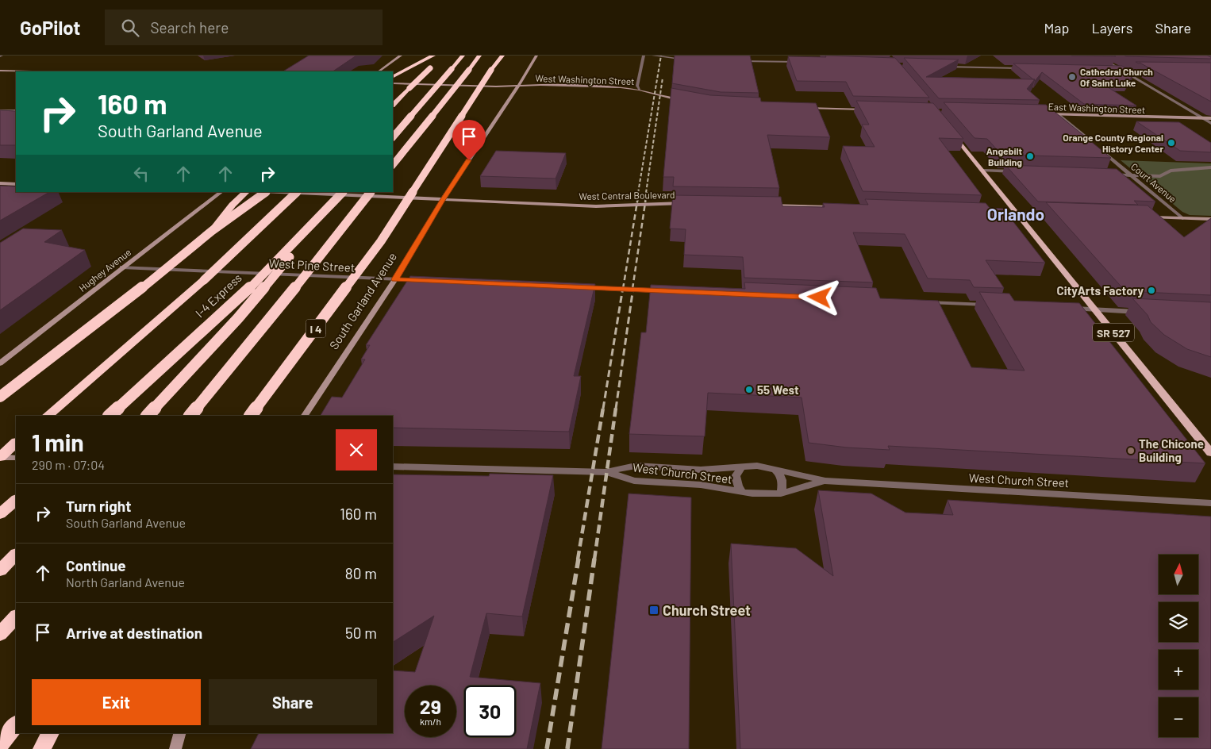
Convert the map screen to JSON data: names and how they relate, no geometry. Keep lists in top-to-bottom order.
{
  "streets": {
    "highway": ["I-4 Express", "I 4"],
    "main road": ["SR 527"],
    "street": [
      "West Washington Street",
      "East Washington Street",
      "Court Avenue",
      "West Central Boulevard",
      "West Pine Street",
      "Hughey Avenue",
      "South Garland Avenue",
      "West Church Street"
    ]
  },
  "crossings": [
    ["West Washington Street", "South Garland Avenue"],
    ["West Central Boulevard", "South Garland Avenue"],
    ["West Pine Street", "Hughey Avenue"],
    ["West Pine Street", "South Garland Avenue"]
  ],
  "districts": ["Orlando"],
  "places": {
    "other": [
      "Cathedral Church Of Saint Luke",
      "Orange County Regional History Center",
      "Angebilt Building",
      "CityArts Factory",
      "55 West",
      "The Chicone Building"
    ],
    "transit": ["Church Street"]
  },
  "north": "top",
  "page": {
    "header": "GoPilot",
    "search": "Search here",
    "nav": ["Map", "Layers", "Share"],
    "turn": ["160 m", "South Garland Avenue"],
    "heading": ["1 min", "290 m · 07:04"],
    "list": [
      {
        "name": "Turn right",
        "note": "South Garland Avenue",
        "value": "160 m"
      },
      {
        "name": "Continue",
        "note": "North Garland Avenue",
        "value": "80 m"
      },
      {
        "name": "Arrive at destination",
        "value": "50 m"
      }
    ],
    "map_buttons": ["+", "−"],
    "buttons": ["Exit", "Share"],
    "speed": "29 km/h",
    "limit": "30"
  }
}
